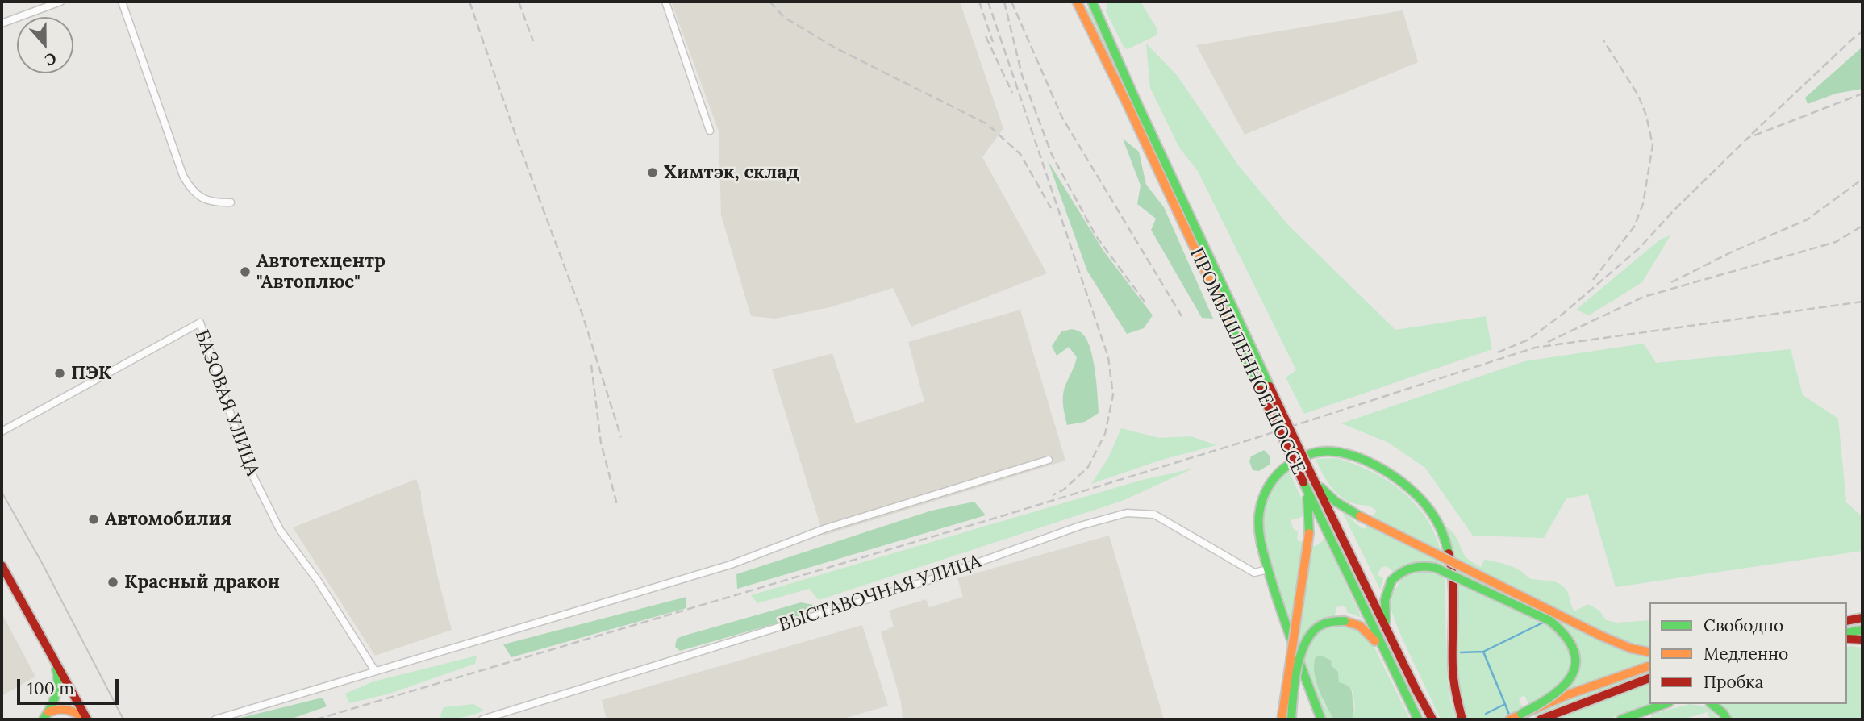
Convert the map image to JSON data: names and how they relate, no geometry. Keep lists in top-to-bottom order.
{
  "streets": {
    "main road": ["ПРОМЫШЛЕННОЕ ШОССЕ"],
    "street": ["БАЗОВАЯ УЛИЦА", "ВЫСТАВОЧНАЯ УЛИЦА"]
  },
  "places": [
    "Химтэк, склад",
    "Автотехцентр \"Автоплюс\"",
    "ПЭК",
    "Автомобилия",
    "Красный дракон"
  ],
  "legend": ["Свободно", "Медленно", "Пробка"],
  "scale_bar": "100 m",
  "north": "bottom"
}
